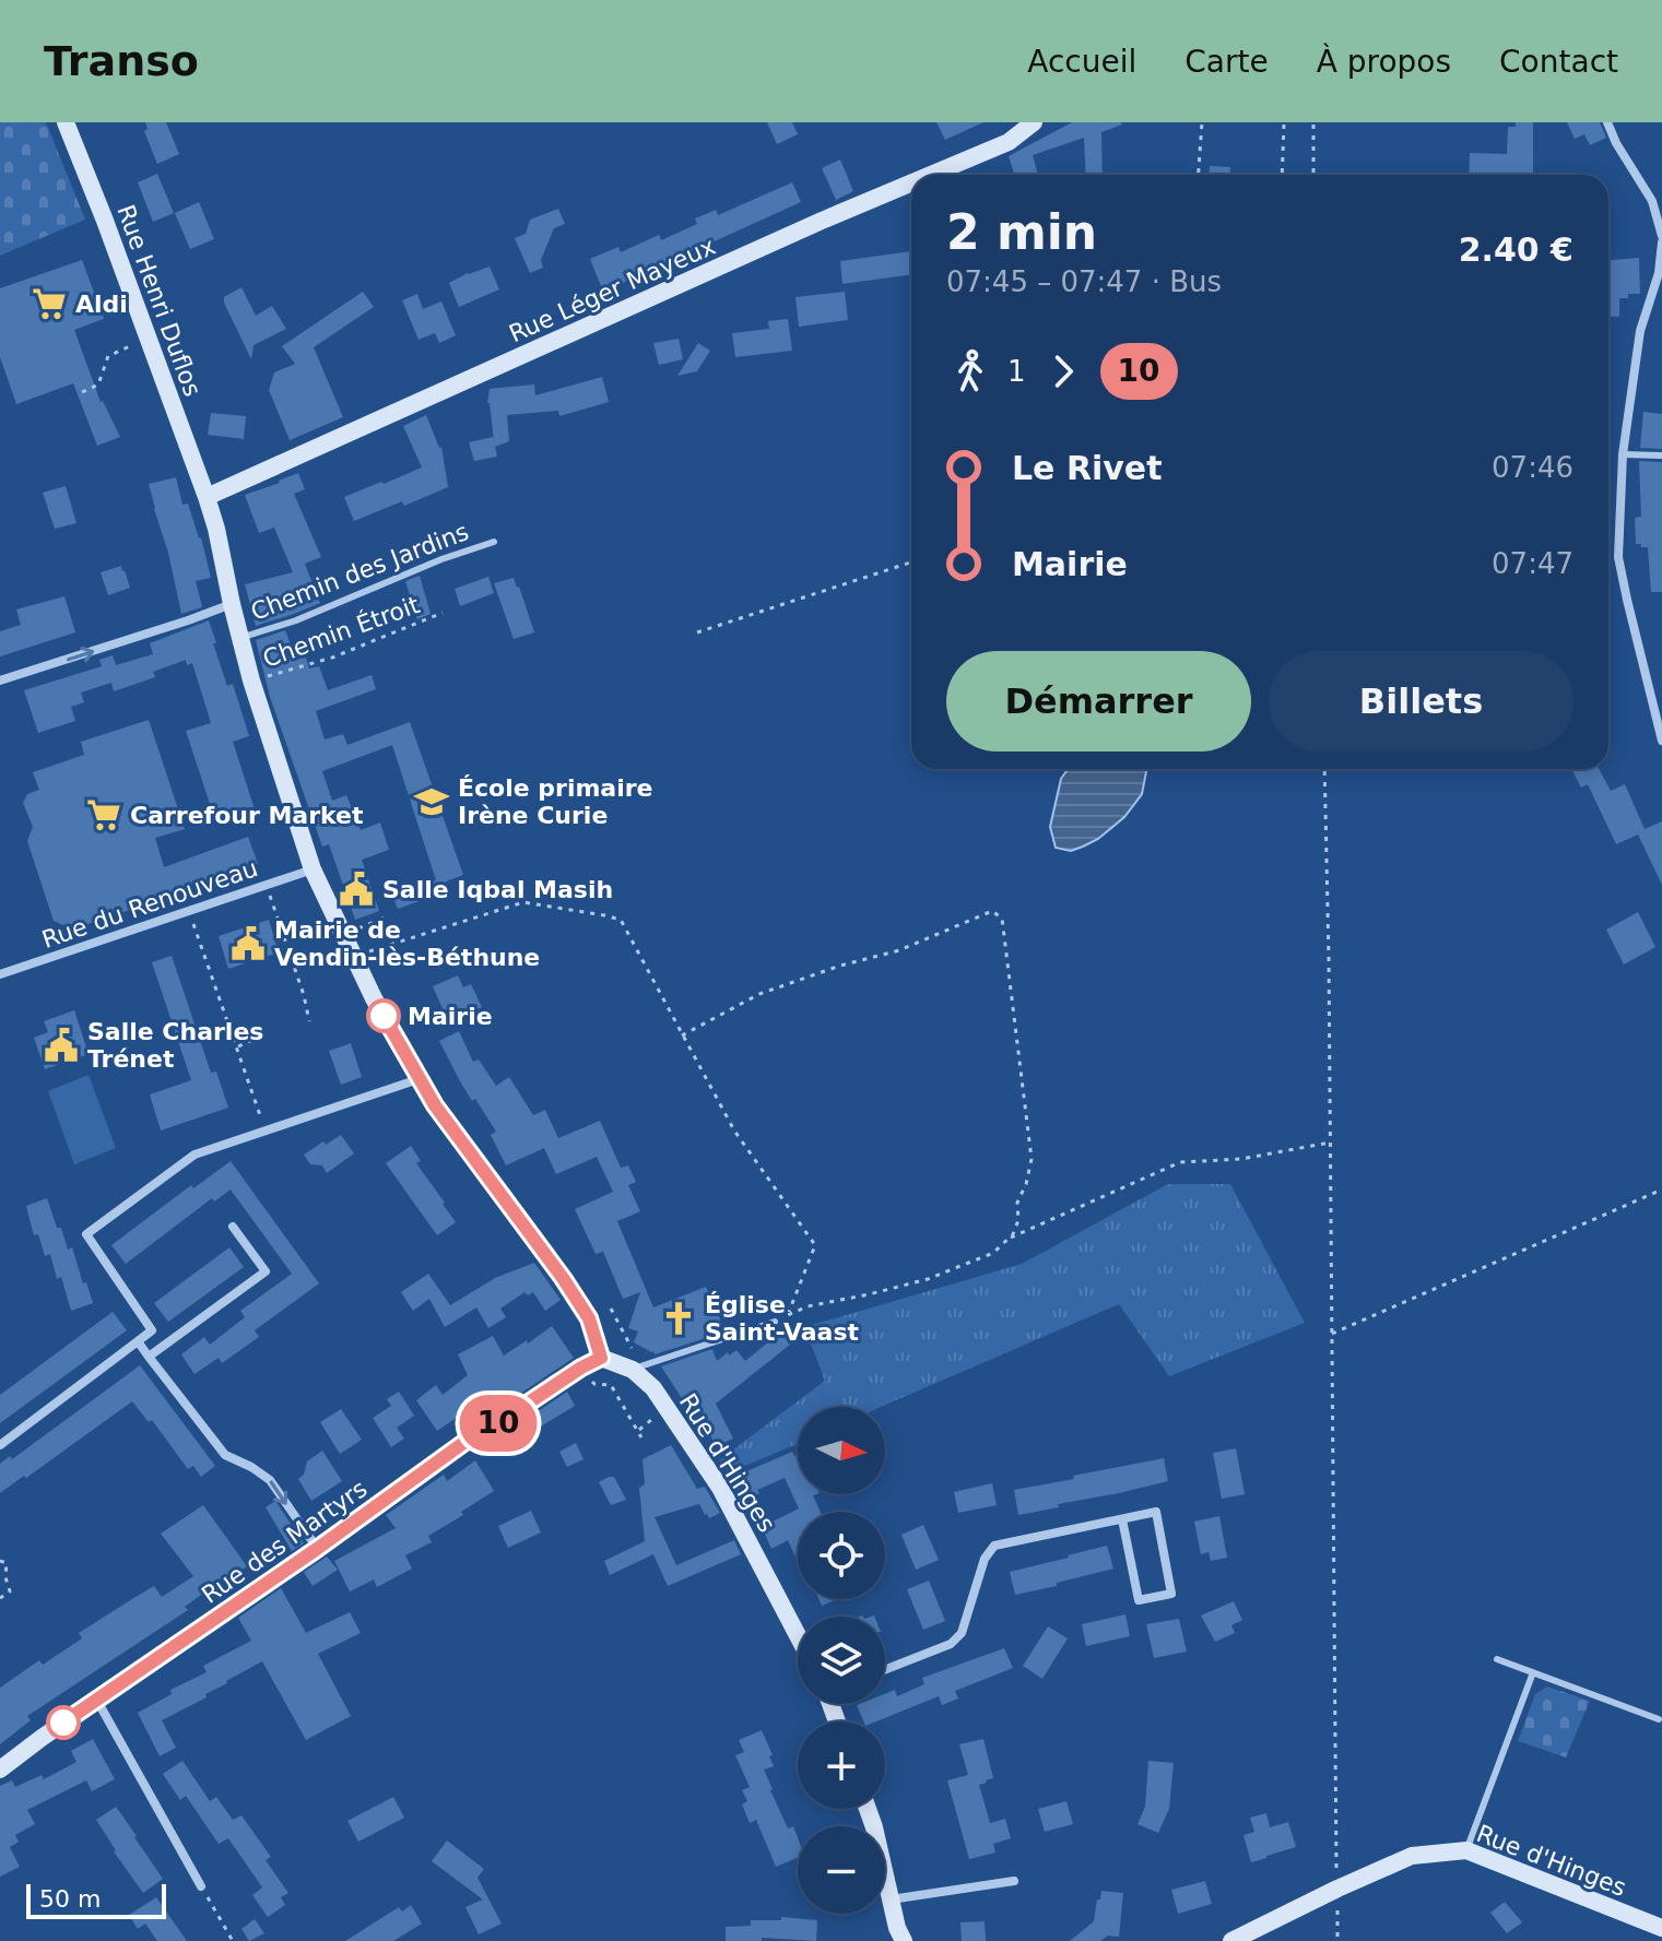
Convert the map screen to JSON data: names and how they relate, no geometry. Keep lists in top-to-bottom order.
{
  "streets": {
    "street": [
      "Rue Léger Mayeux",
      "Rue Henri Duflos",
      "Rue du Renouveau",
      "Rue d'Hinges",
      "Rue des Martyrs"
    ],
    "lane": ["Chemin des Jardins"],
    "path": ["Chemin Étroit"]
  },
  "crossings": [
    ["Rue Léger Mayeux", "Rue Henri Duflos"],
    ["Rue Henri Duflos", "Chemin des Jardins"],
    ["Rue Henri Duflos", "Chemin Étroit"],
    ["Rue Henri Duflos", "Rue du Renouveau"],
    ["Rue Henri Duflos", "Rue d'Hinges"],
    ["Rue Henri Duflos", "Rue des Martyrs"],
    ["Rue d'Hinges", "Rue des Martyrs"]
  ],
  "places": {
    "supermarket": ["Aldi", "Carrefour Market"],
    "school or university": ["École primaire Irène Curie"],
    "public building": ["Salle Iqbal Masih", "Mairie de Vendin-lès-Béthune", "Salle Charles Trénet"],
    "other": ["Mairie"],
    "church": ["Église Saint-Vaast"]
  },
  "lines": ["bus line 10"],
  "scale_bar": "50 m",
  "north": "right",
  "page": {
    "header": "Transo",
    "nav": [
      "Accueil",
      "Carte",
      "À propos",
      "Contact"
    ],
    "on_map": "10",
    "heading": ["2 min", "07:45 – 07:47 · Bus", "2.40 €"],
    "legs": ["1", "10"],
    "list": [
      {
        "name": "Le Rivet",
        "value": "07:46"
      },
      {
        "name": "Mairie",
        "value": "07:47"
      }
    ],
    "buttons": ["Démarrer", "Billets"],
    "map_buttons": ["+", "−"],
    "scale": "50 m"
  }
}
